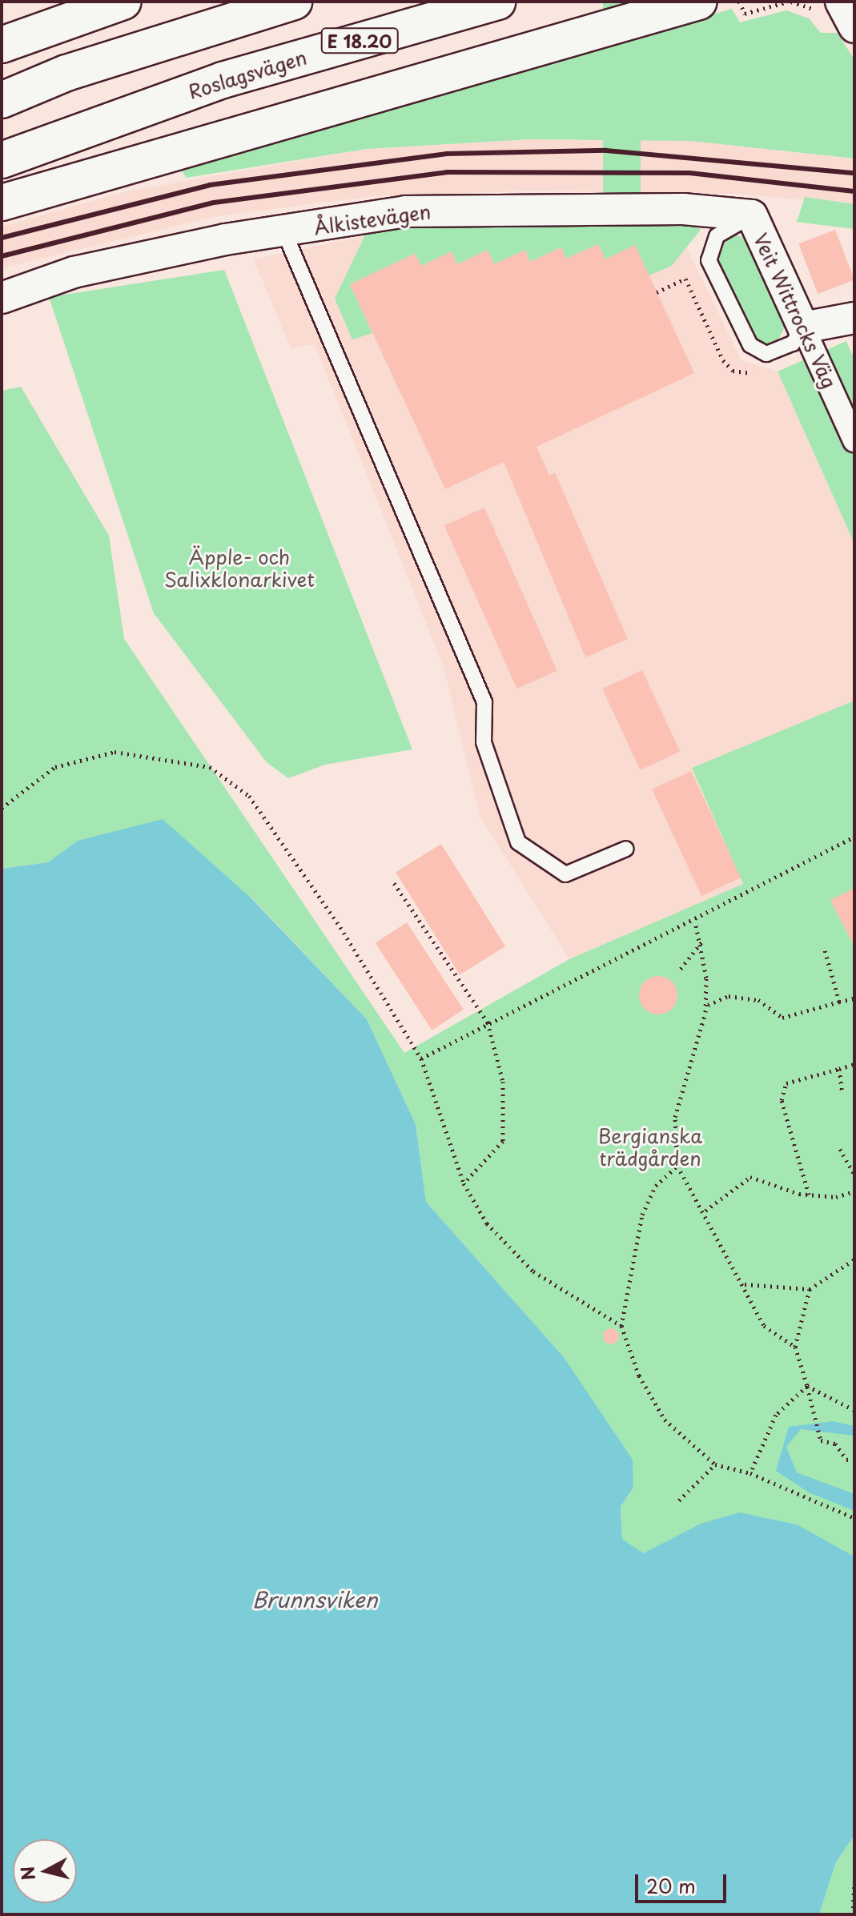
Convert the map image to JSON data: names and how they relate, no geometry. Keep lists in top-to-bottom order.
{
  "streets": {
    "main road": ["E 18.20", "Roslagsvägen"],
    "street": ["Ålkistevägen", "Veit Wittrocks Väg"]
  },
  "crossings": [
    ["Ålkistevägen", "Veit Wittrocks Väg"]
  ],
  "water": ["Brunnsviken"],
  "parks": ["Äpple- och Salixklonarkivet", "Bergianska trädgården"],
  "scale_bar": "20 m",
  "north": "left"
}
